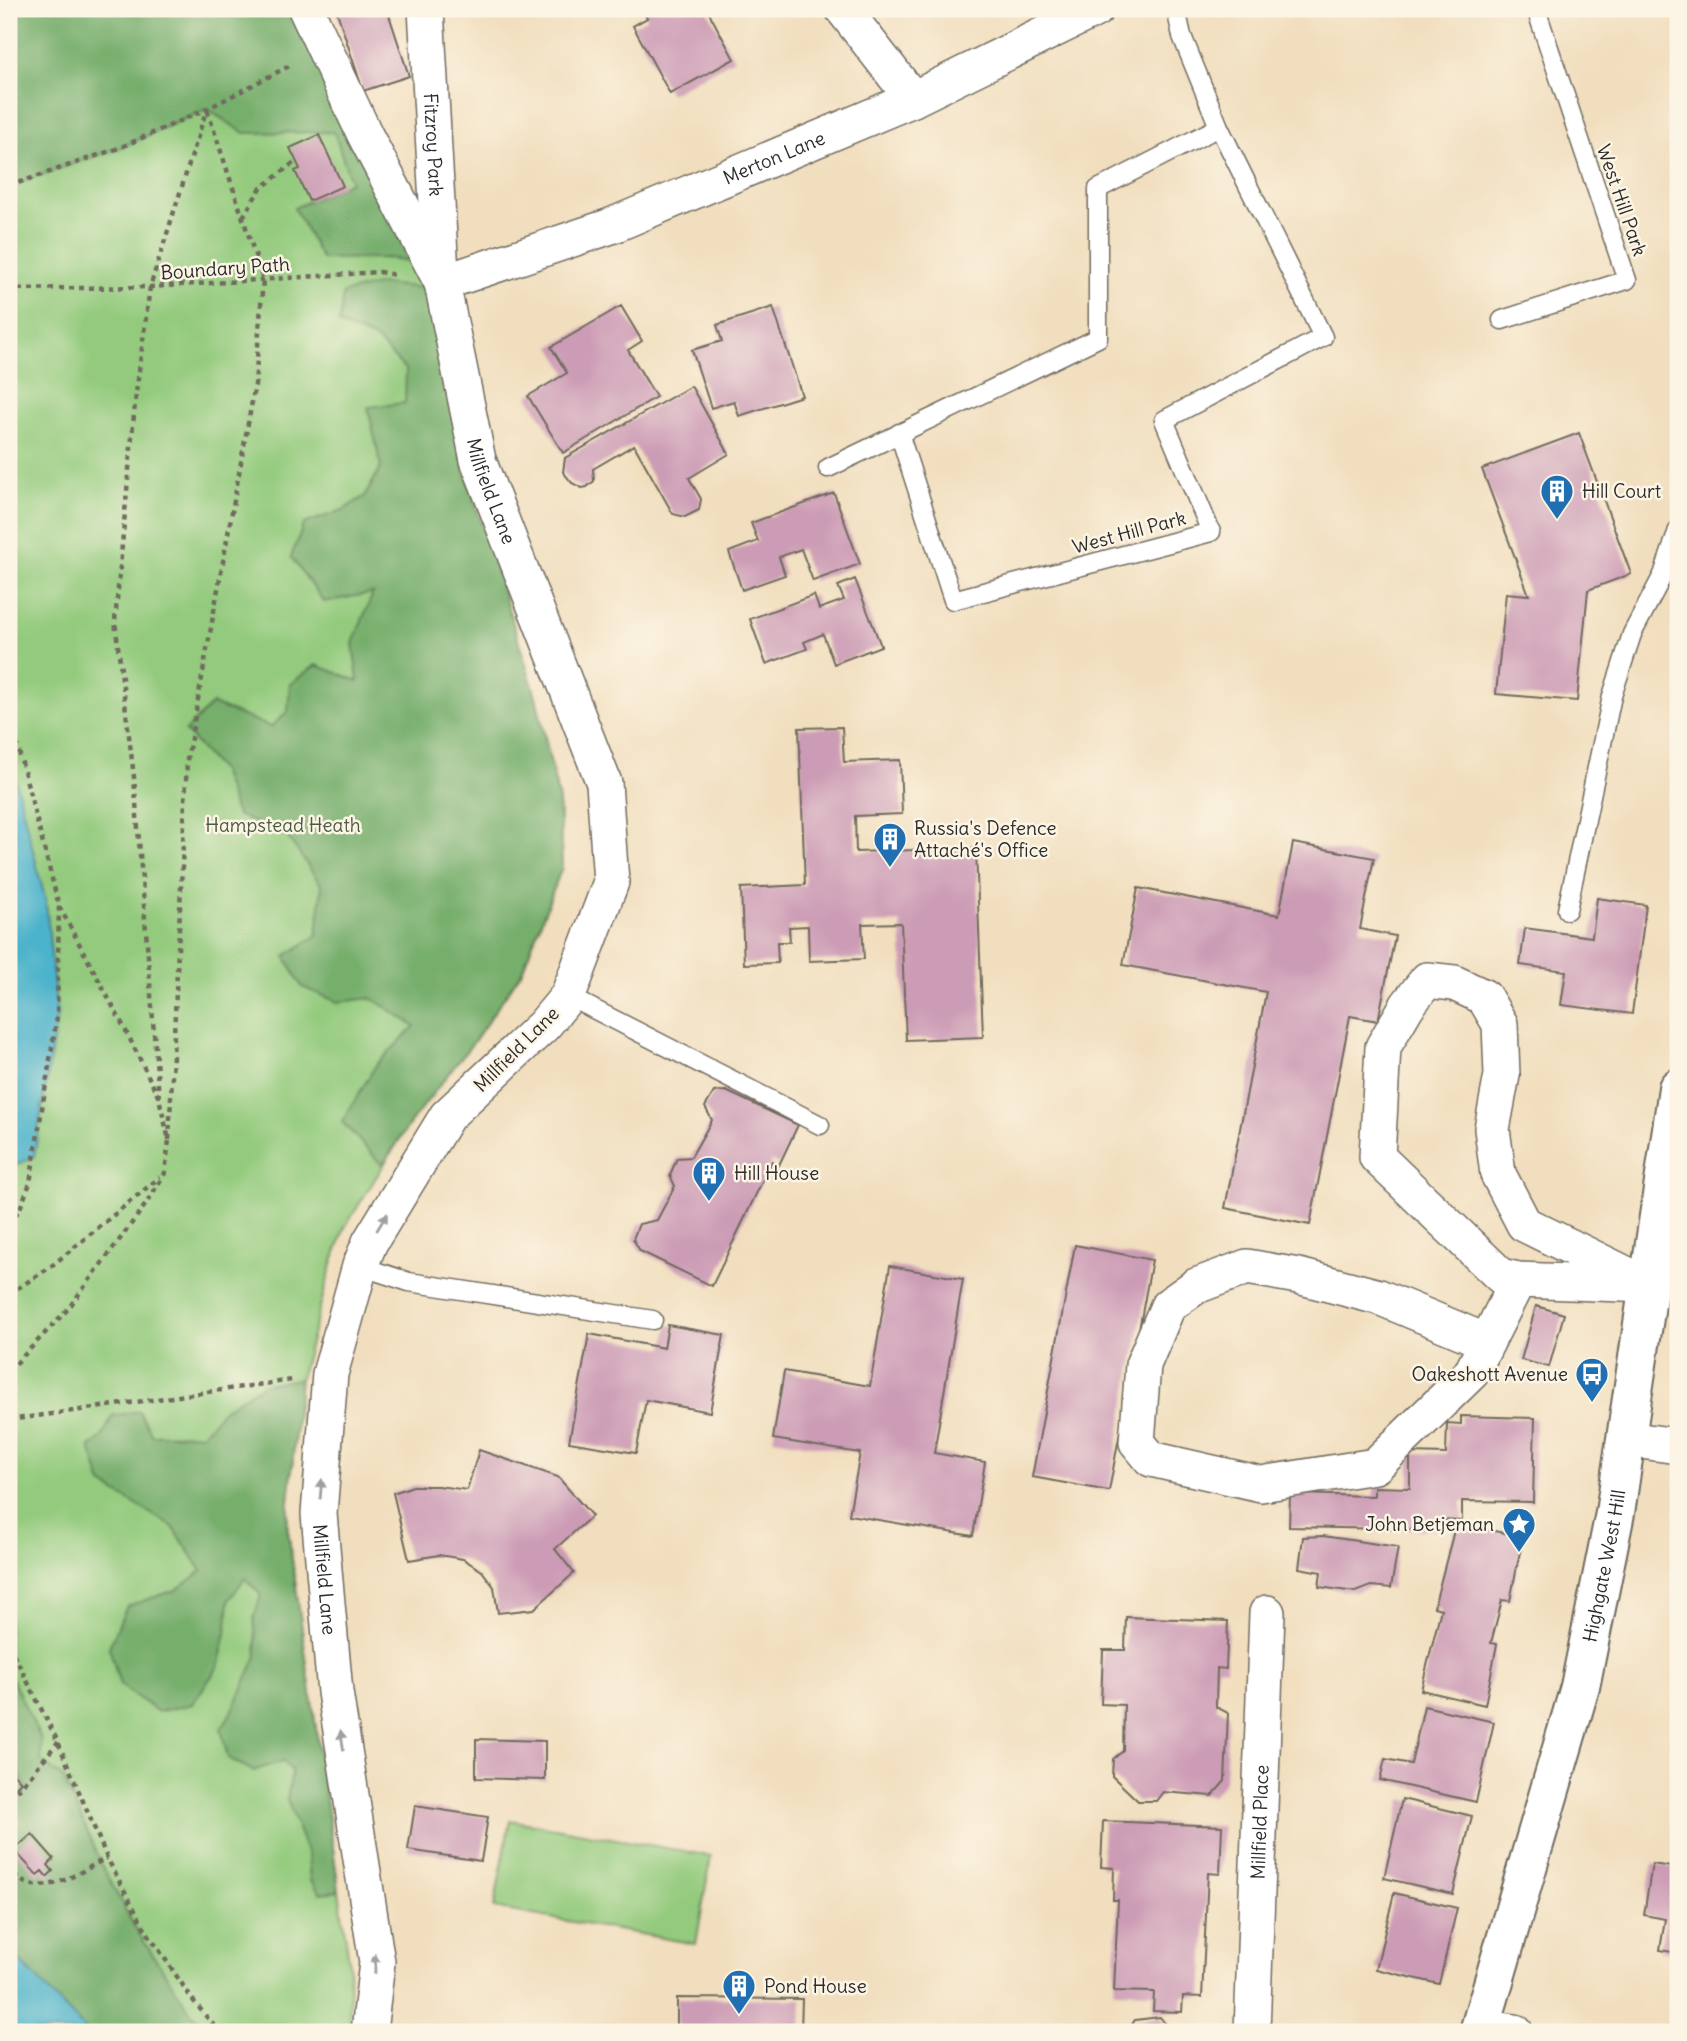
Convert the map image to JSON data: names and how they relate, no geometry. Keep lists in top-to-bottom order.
{
  "streets": {
    "street": [
      "Fitzroy Park",
      "Merton Lane",
      "Millfield Lane",
      "Highgate West Hill",
      "Millfield Place"
    ],
    "lane": ["West Hill Park"],
    "path": ["Boundary Path"]
  },
  "crossings": [
    ["Fitzroy Park", "Merton Lane"],
    ["Fitzroy Park", "Boundary Path"],
    ["Fitzroy Park", "Millfield Lane"],
    ["Merton Lane", "Boundary Path"],
    ["Merton Lane", "Millfield Lane"],
    ["Boundary Path", "Millfield Lane"]
  ],
  "one_way": ["Millfield Lane"],
  "parks": ["Hampstead Heath"],
  "places": {
    "building": [
      "Hill Court",
      "Russia's Defence Attaché's Office",
      "Hill House",
      "Pond House"
    ],
    "bus stop": ["Oakeshott Avenue"],
    "place": ["John Betjeman"]
  }
}
